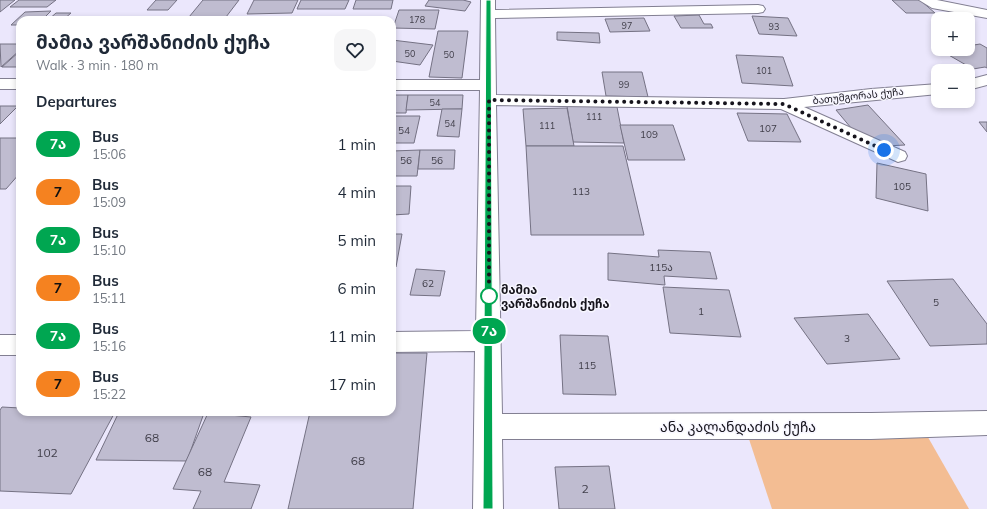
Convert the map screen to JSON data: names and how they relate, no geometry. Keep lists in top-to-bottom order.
{
  "streets": {
    "street": ["ბათუმგორას ქუჩა", "ანა კალანდაძის ქუჩა"]
  },
  "places": ["მამია ვარშანიძის ქუჩა"],
  "lines": ["bus line 7ა"],
  "house_numbers": [
    "178",
    "97",
    "93",
    "50",
    "50",
    "101",
    "99",
    "54",
    "111",
    "54",
    "111",
    "107",
    "54",
    "109",
    "56",
    "56",
    "105",
    "113",
    "115ა",
    "62",
    "5",
    "1",
    "3",
    "115",
    "68",
    "102",
    "68",
    "68",
    "2"
  ],
  "page": {
    "on_map": "7ა",
    "map_buttons": ["+", "−"],
    "heading": [
      ["მამია ვარშანიძის ქუჩა", "Walk · 3 min · 180 m"],
      "Departures"
    ],
    "list": [
      {
        "mark": "7ა",
        "name": "Bus",
        "note": "15:06",
        "value": "1 min"
      },
      {
        "mark": "7",
        "name": "Bus",
        "note": "15:09",
        "value": "4 min"
      },
      {
        "mark": "7ა",
        "name": "Bus",
        "note": "15:10",
        "value": "5 min"
      },
      {
        "mark": "7",
        "name": "Bus",
        "note": "15:11",
        "value": "6 min"
      },
      {
        "mark": "7ა",
        "name": "Bus",
        "note": "15:16",
        "value": "11 min"
      },
      {
        "mark": "7",
        "name": "Bus",
        "note": "15:22",
        "value": "17 min"
      }
    ]
  }
}
